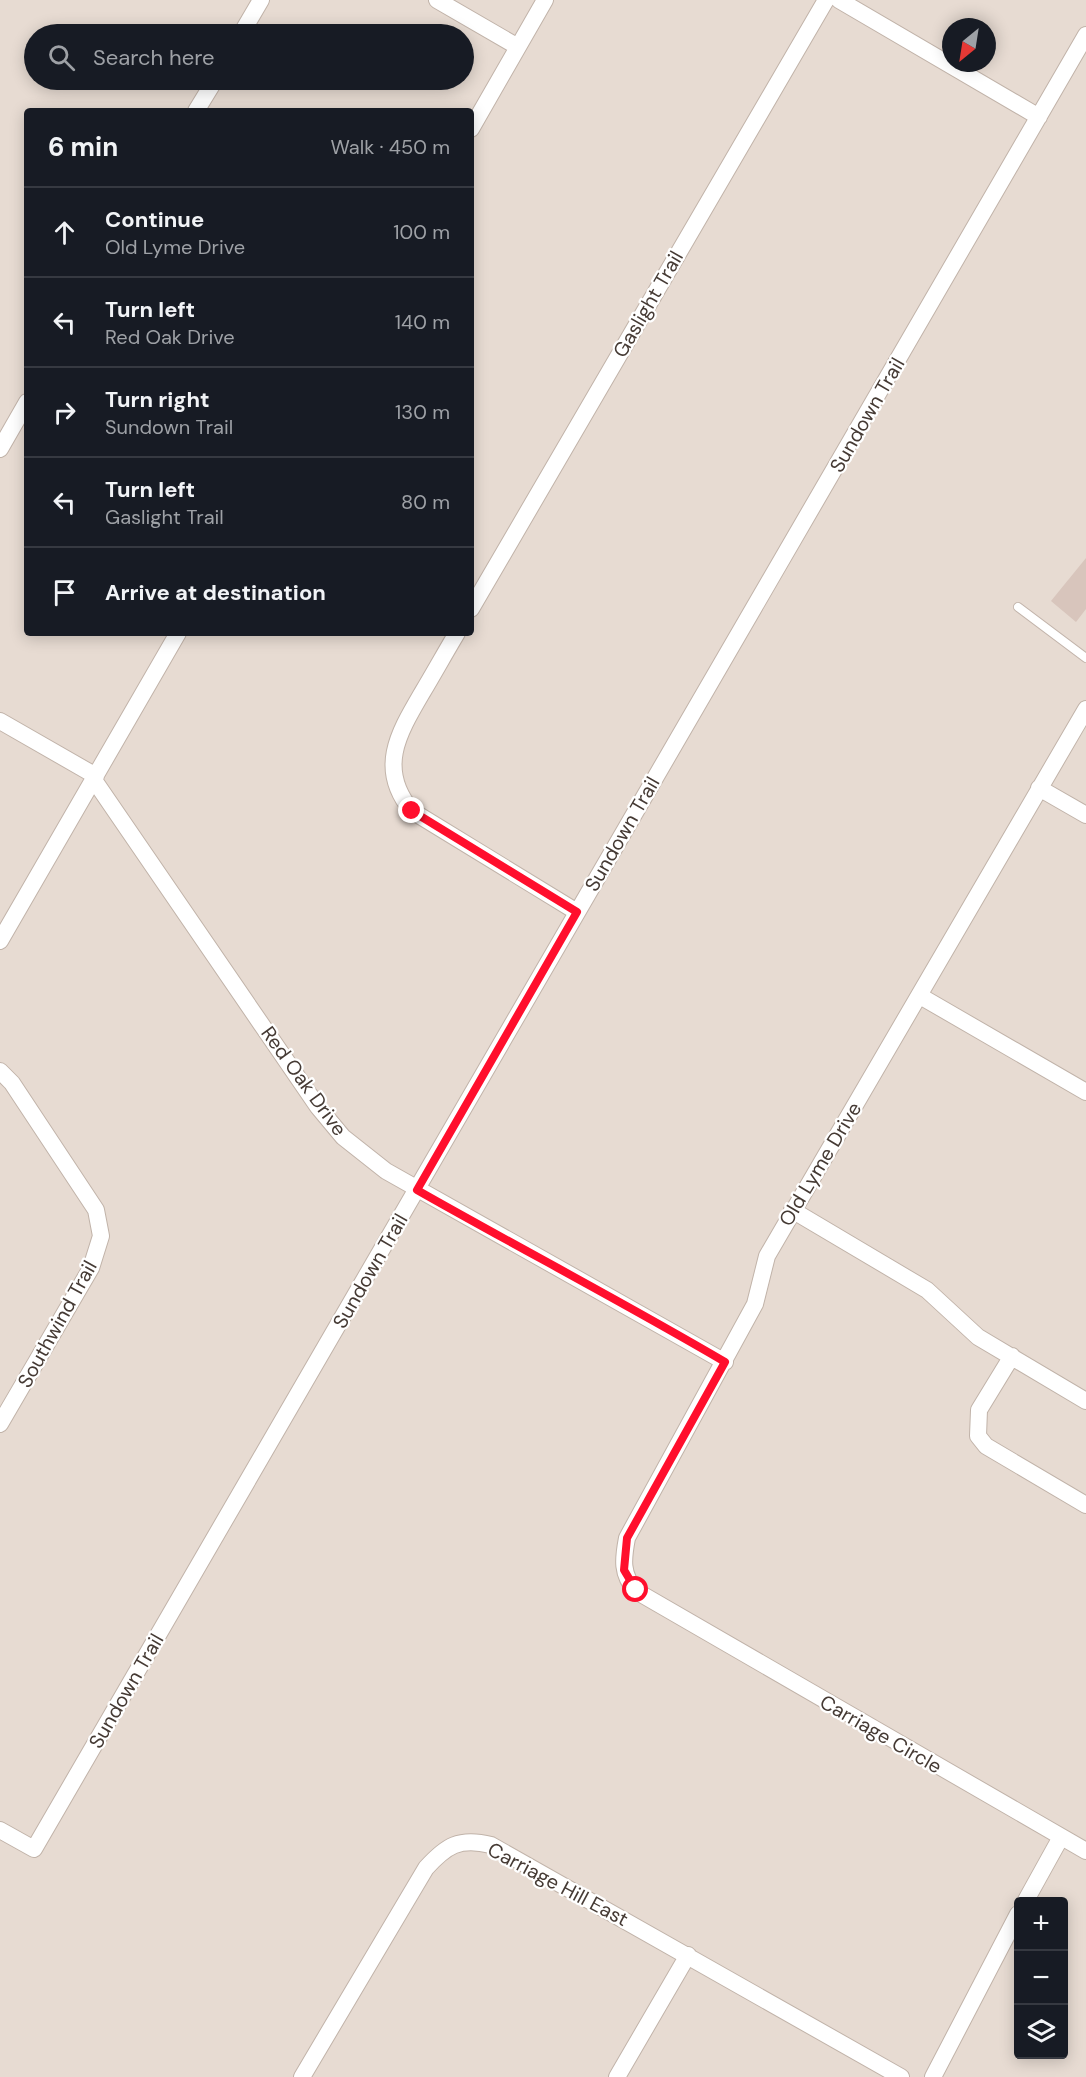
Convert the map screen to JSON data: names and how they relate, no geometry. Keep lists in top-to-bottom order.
{
  "streets": {
    "street": [
      "Gaslight Trail",
      "Sundown Trail",
      "Red Oak Drive",
      "Old Lyme Drive",
      "Southwind Trail",
      "Carriage Circle",
      "Carriage Hill East"
    ]
  },
  "crossings": [
    ["Sundown Trail", "Red Oak Drive"],
    ["Red Oak Drive", "Old Lyme Drive"],
    ["Old Lyme Drive", "Carriage Circle"]
  ],
  "north": "bottom left",
  "page": {
    "search": "Search here",
    "heading": ["6 min", "Walk · 450 m"],
    "list": [
      ["Continue", "Old Lyme Drive", "100 m"],
      ["Turn left", "Red Oak Drive", "140 m"],
      ["Turn right", "Sundown Trail", "130 m"],
      ["Turn left", "Gaslight Trail", "80 m"],
      "Arrive at destination"
    ],
    "map_buttons": ["+", "−"]
  }
}
